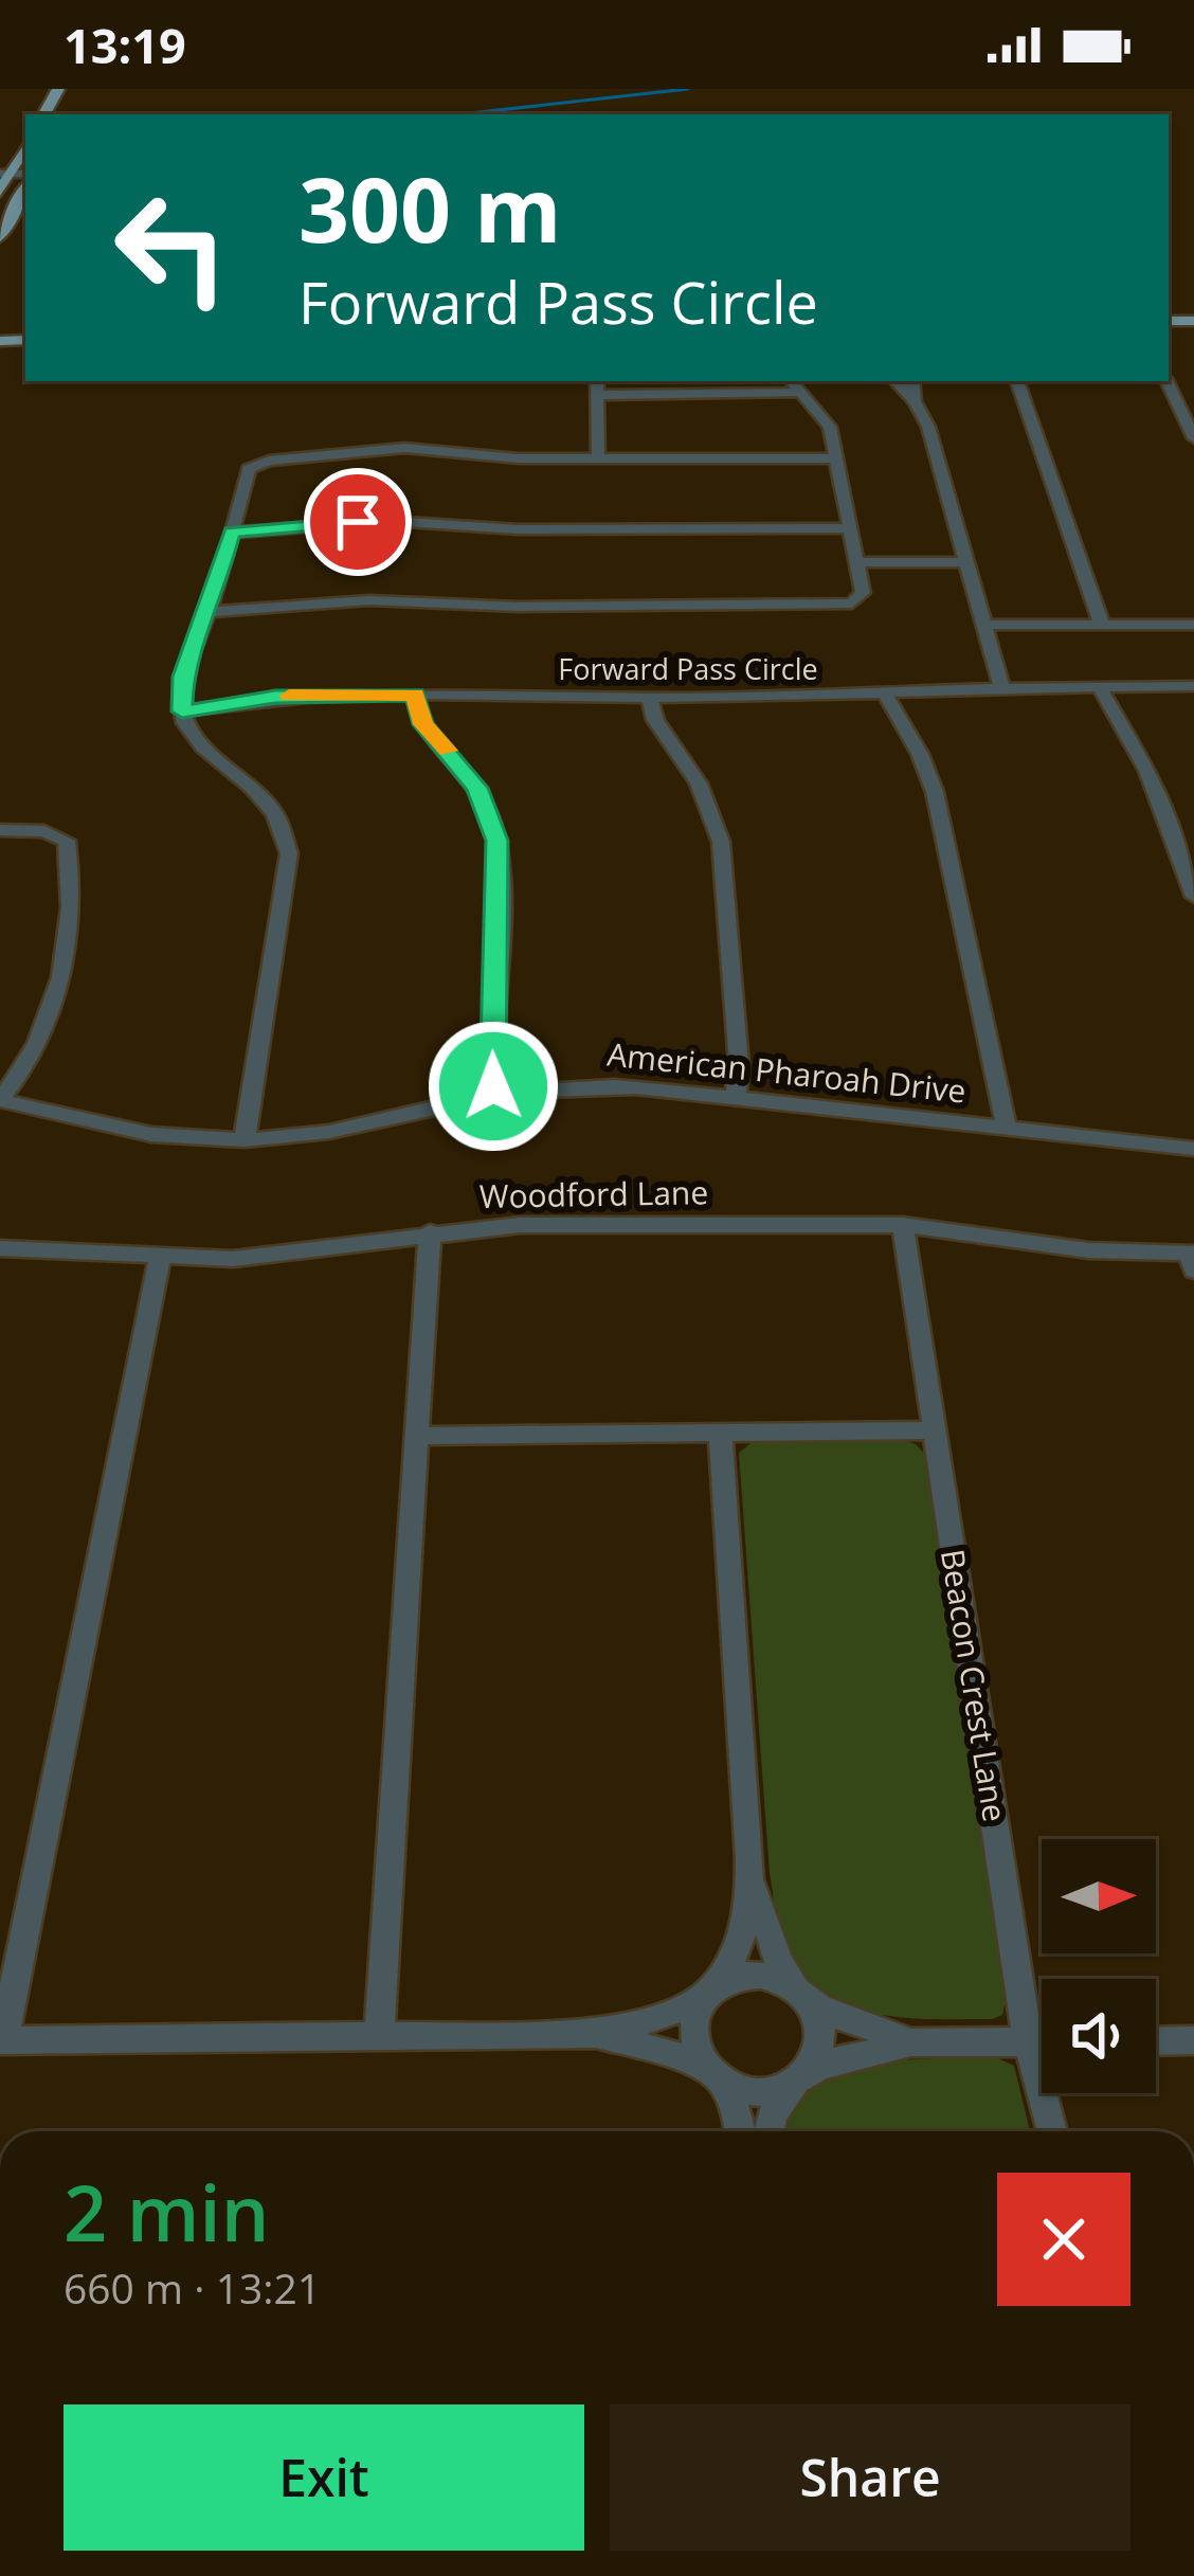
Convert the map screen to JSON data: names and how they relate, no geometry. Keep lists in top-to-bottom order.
{
  "streets": {
    "street": [
      "Forward Pass Circle",
      "American Pharoah Drive",
      "Woodford Lane",
      "Beacon Crest Lane"
    ]
  },
  "crossings": [
    ["Woodford Lane", "Beacon Crest Lane"]
  ],
  "north": "right",
  "page": {
    "status": "13:19",
    "turn": ["300 m", "Forward Pass Circle"],
    "heading": ["2 min", "660 m · 13:21"],
    "buttons": ["Exit", "Share"]
  }
}
